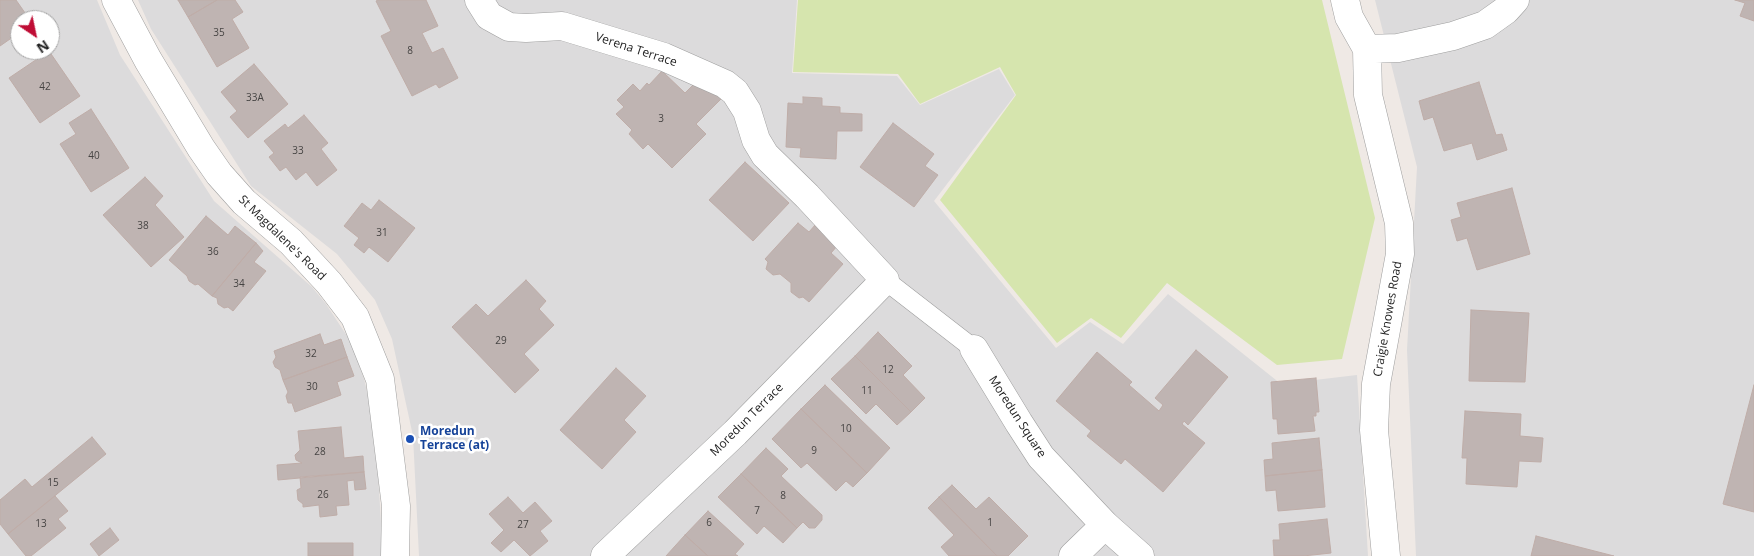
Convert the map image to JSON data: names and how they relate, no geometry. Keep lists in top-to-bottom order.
{
  "streets": {
    "street": [
      "Verena Terrace",
      "St Magdalene's Road",
      "Craigie Knowes Road",
      "Moredun Square",
      "Moredun Terrace"
    ]
  },
  "crossings": [
    ["Verena Terrace", "Moredun Terrace"]
  ],
  "places": ["Moredun Terrace (at)"],
  "house_numbers": [
    "35",
    "8",
    "42",
    "33A",
    "3",
    "33",
    "40",
    "38",
    "31",
    "36",
    "34",
    "29",
    "32",
    "12",
    "30",
    "11",
    "10",
    "9",
    "28",
    "15",
    "26",
    "8",
    "7",
    "6",
    "1",
    "13",
    "27"
  ],
  "north": "bottom right"
}
